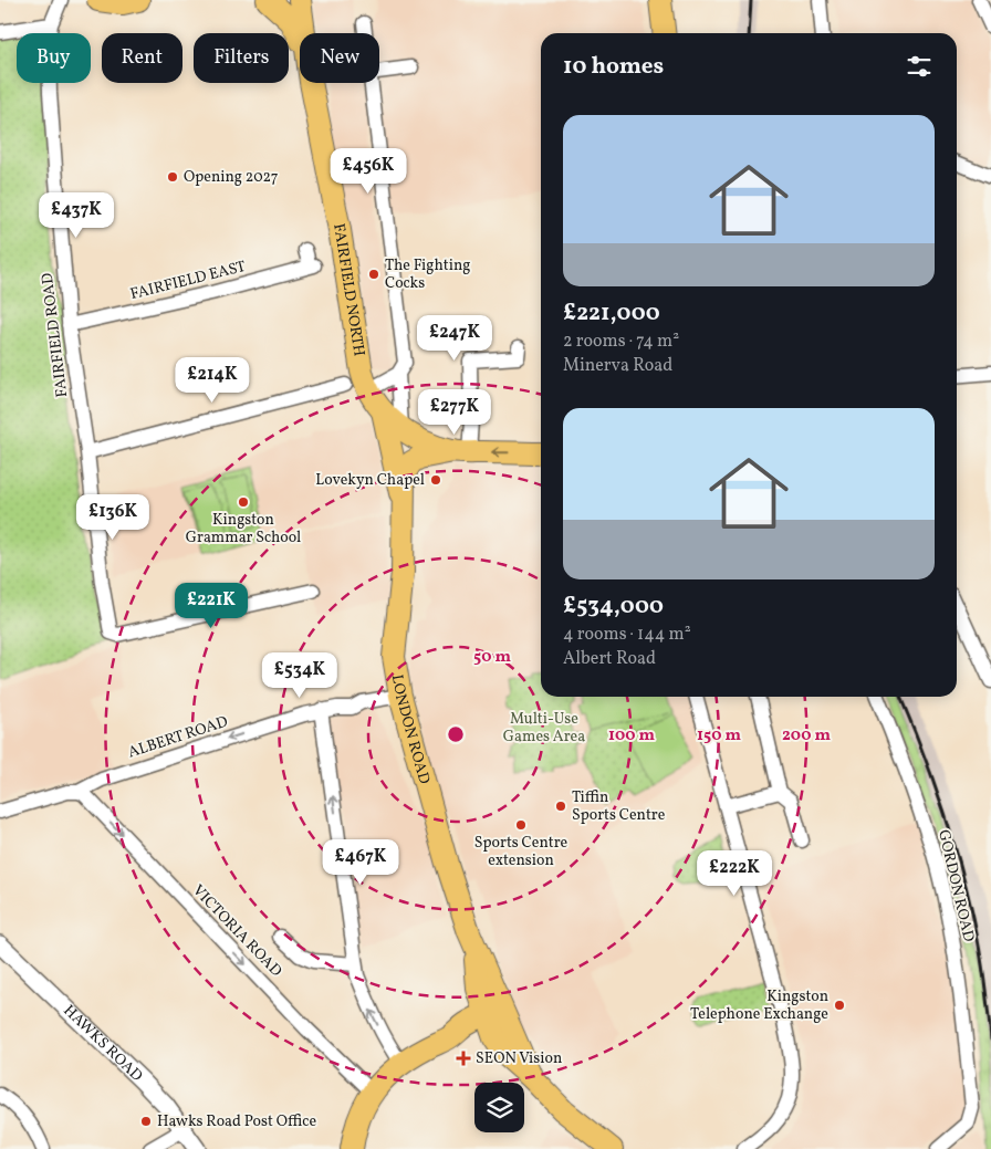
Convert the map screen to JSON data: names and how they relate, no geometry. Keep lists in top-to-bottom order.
{
  "streets": {
    "main road": ["FAIRFIELD NORTH", "LONDON ROAD"],
    "street": [
      "FAIRFIELD EAST",
      "FAIRFIELD ROAD",
      "ALBERT ROAD",
      "GORDON ROAD",
      "VICTORIA ROAD",
      "HAWKS ROAD"
    ]
  },
  "crossings": [
    ["FAIRFIELD EAST", "FAIRFIELD ROAD"],
    ["LONDON ROAD", "ALBERT ROAD"],
    ["ALBERT ROAD", "VICTORIA ROAD"]
  ],
  "one_way": ["ALBERT ROAD", "VICTORIA ROAD"],
  "parks": ["Multi-Use Games Area"],
  "places": {
    "other": [
      "Opening 2027",
      "The Fighting Cocks",
      "Lovekyn Chapel",
      "Kingston Grammar School",
      "Tiffin Sports Centre",
      "Sports Centre extension",
      "Kingston Telephone Exchange",
      "Hawks Road Post Office"
    ],
    "health": ["SEON Vision"]
  },
  "page": {
    "chip": [
      "Buy",
      "Rent",
      "Filters",
      "New"
    ],
    "heading": "10 homes",
    "list": [
      {
        "name": "£221,000",
        "note": "2 rooms · 74 m² · Minerva Road"
      },
      {
        "name": "£534,000",
        "note": "4 rooms · 144 m² · Albert Road"
      }
    ],
    "price": [
      "£456K",
      "£437K",
      "£247K",
      "£214K",
      "£277K",
      "£136K",
      "£221K",
      "£534K",
      "£467K",
      "£222K"
    ]
  },
  "rings": [
    "50 m",
    "100 m",
    "150 m",
    "200 m"
  ]
}
